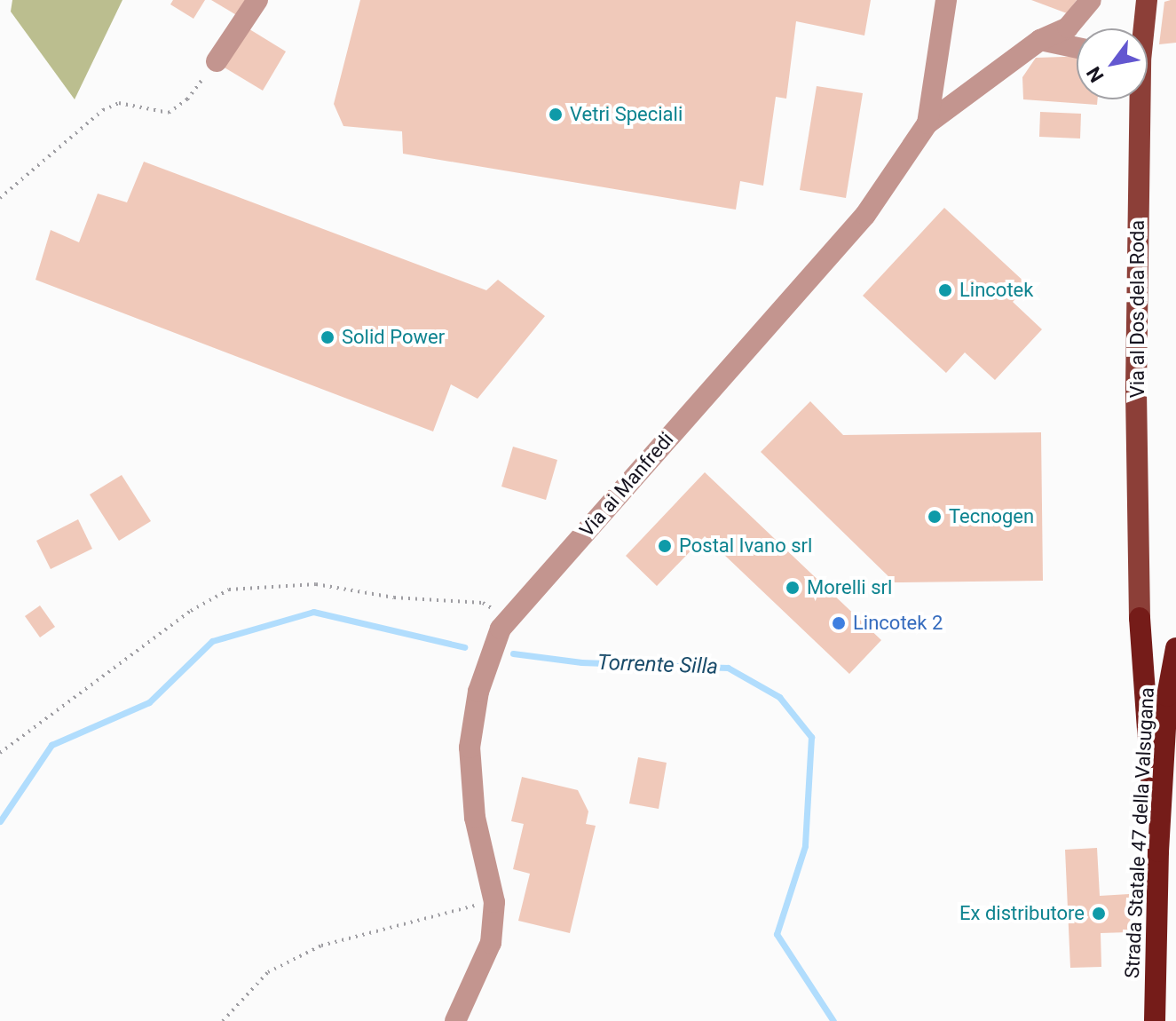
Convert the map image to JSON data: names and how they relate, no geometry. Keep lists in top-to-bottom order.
{
  "streets": {
    "highway": ["Strada Statale 47 della Valsugana"],
    "main road": ["Via al Dos dela Roda"],
    "street": ["Via ai Manfredi"]
  },
  "water": ["Torrente Silla"],
  "places": [
    "Vetri Speciali",
    "Lincotek",
    "Solid Power",
    "Tecnogen",
    "Postal Ivano srl",
    "Morelli srl",
    "Lincotek 2",
    "Ex distributore"
  ],
  "north": "bottom left"
}
